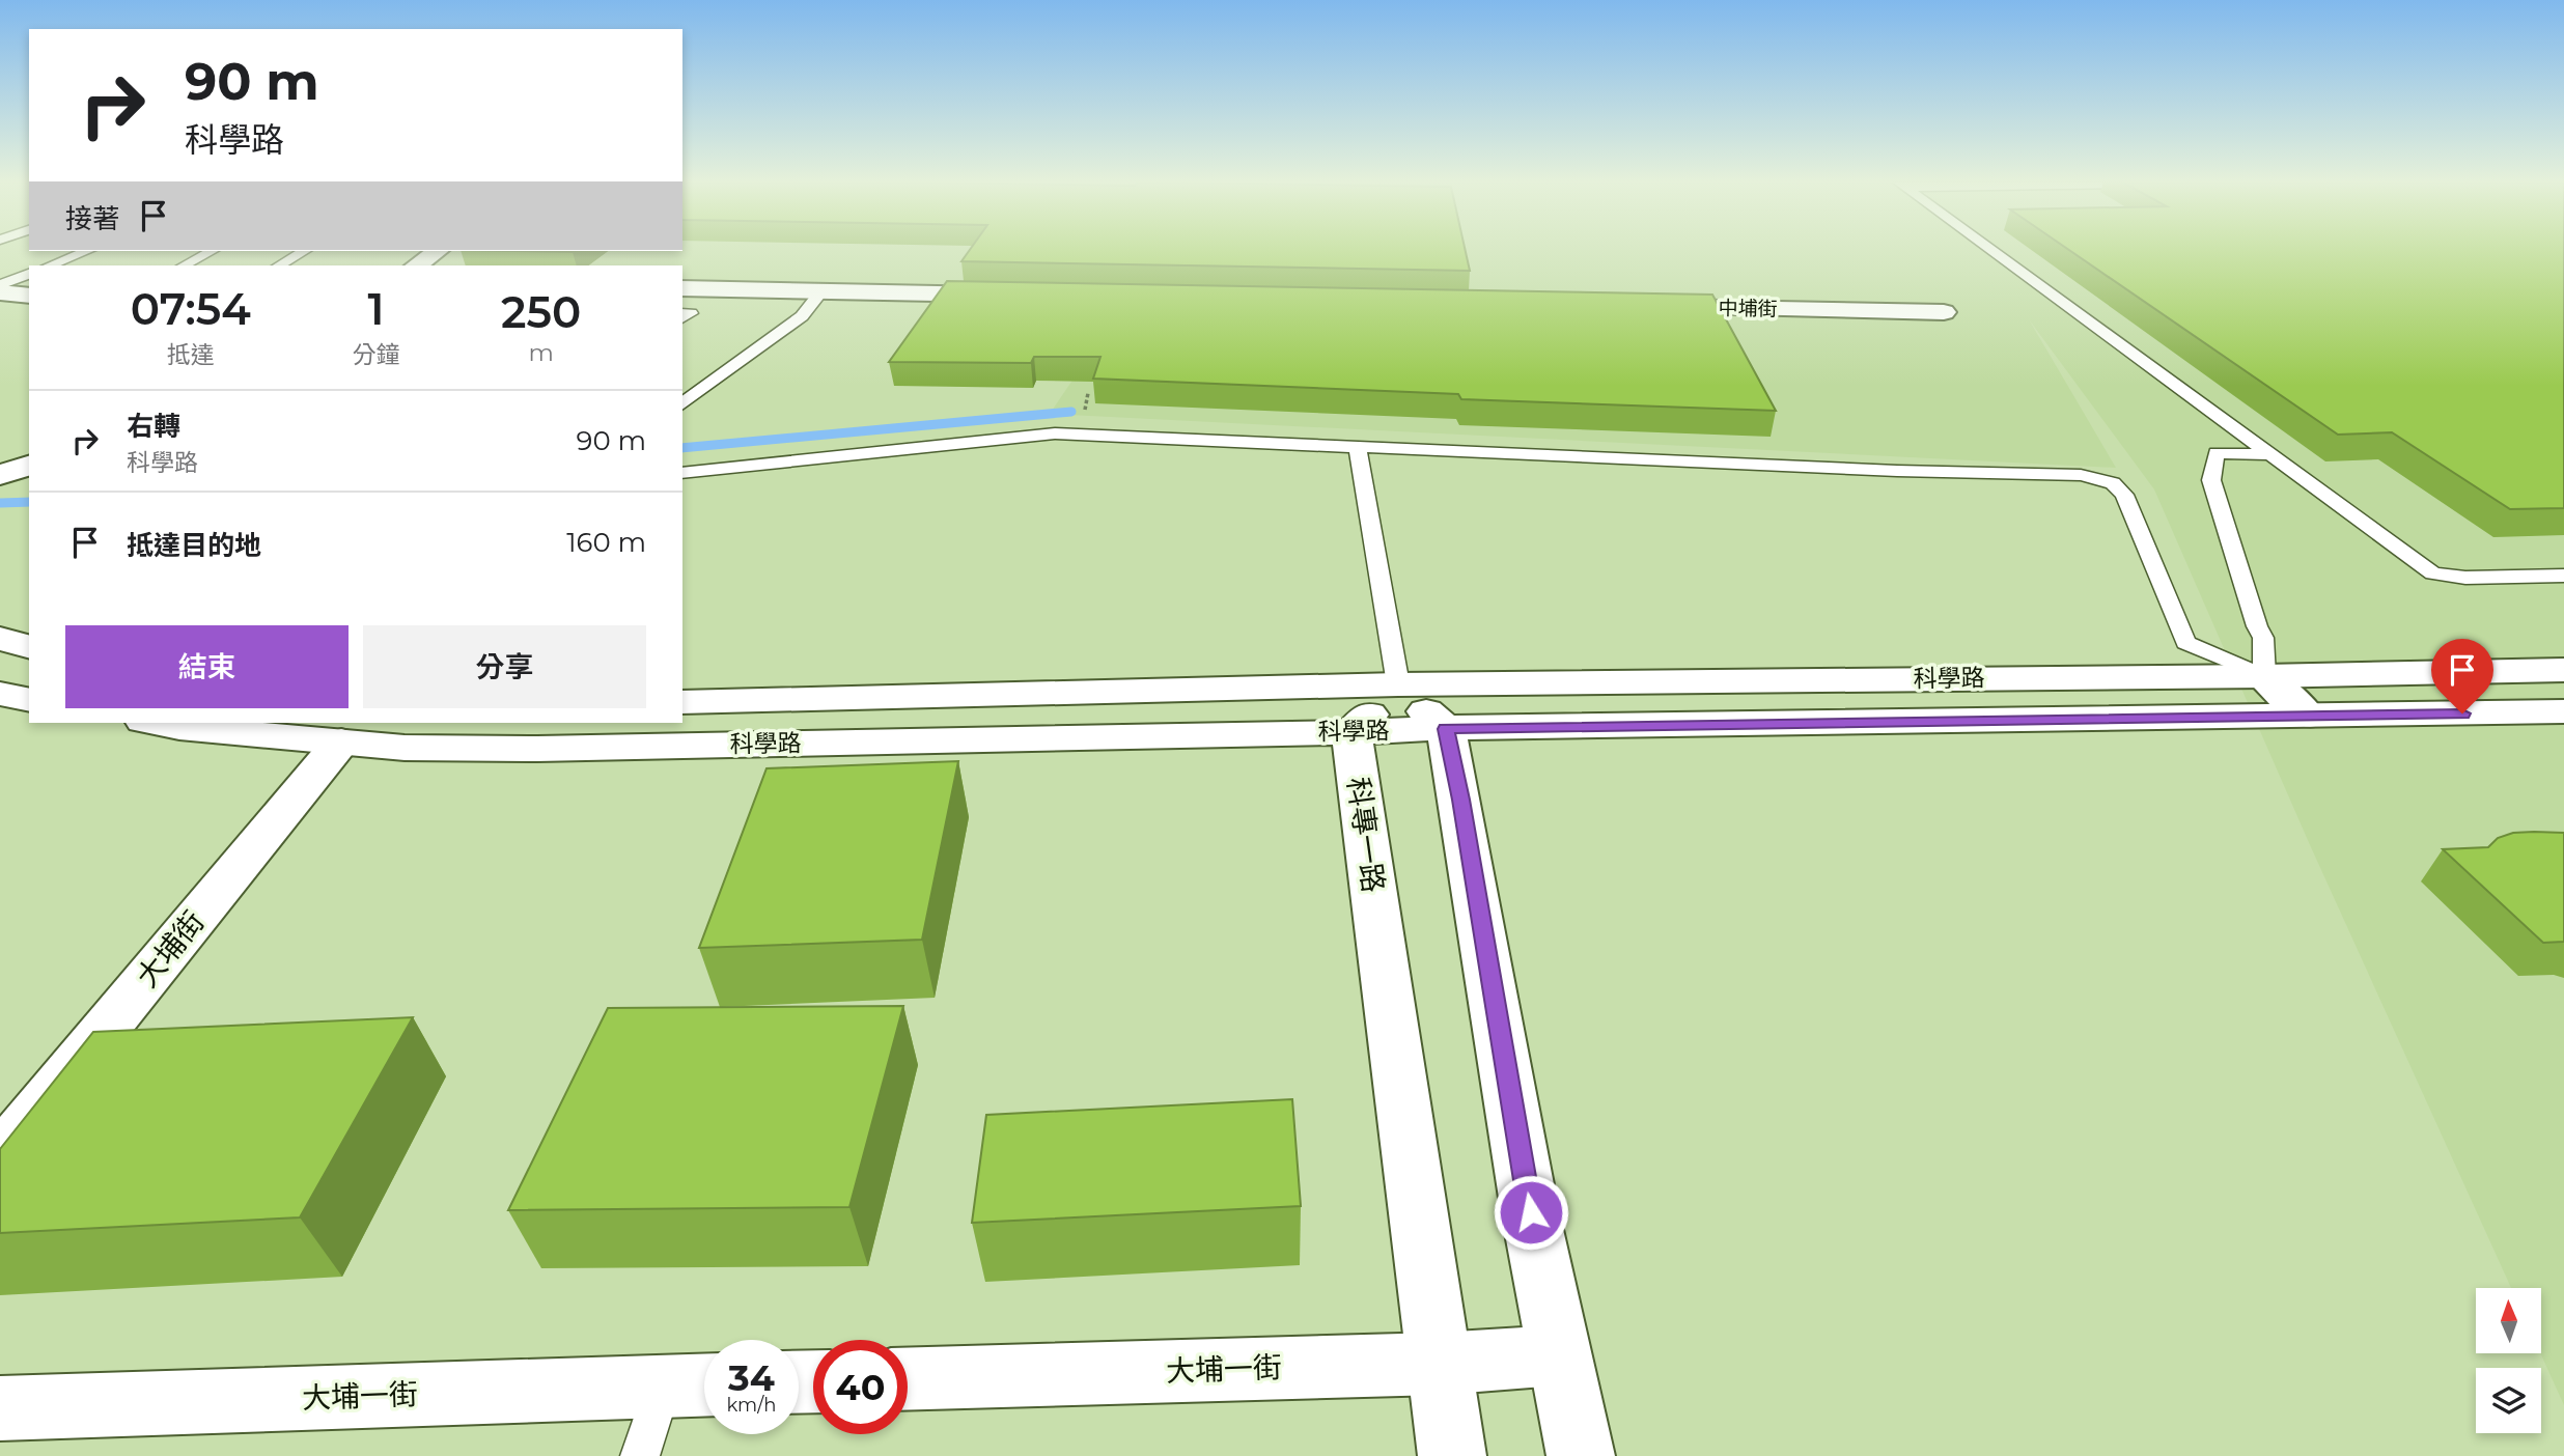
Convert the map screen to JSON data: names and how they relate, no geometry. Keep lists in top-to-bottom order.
{
  "streets": {
    "street": [
      "中埔街",
      "科學路",
      "科專一路",
      "大埔街",
      "大埔一街"
    ]
  },
  "crossings": [
    ["科學路", "科專一路"],
    ["科學路", "大埔街"],
    ["科專一路", "大埔一街"]
  ],
  "north": "top",
  "page": {
    "turn": ["90 m", "科學路"],
    "then": "接著",
    "eta": [
      "07:54",
      "抵達",
      "1",
      "分鐘",
      "250",
      "m"
    ],
    "list": [
      {
        "name": "右轉",
        "note": "科學路",
        "value": "90 m"
      },
      {
        "name": "抵達目的地",
        "value": "160 m"
      }
    ],
    "buttons": ["結束", "分享"],
    "speed": "34 km/h",
    "limit": "40"
  }
}
